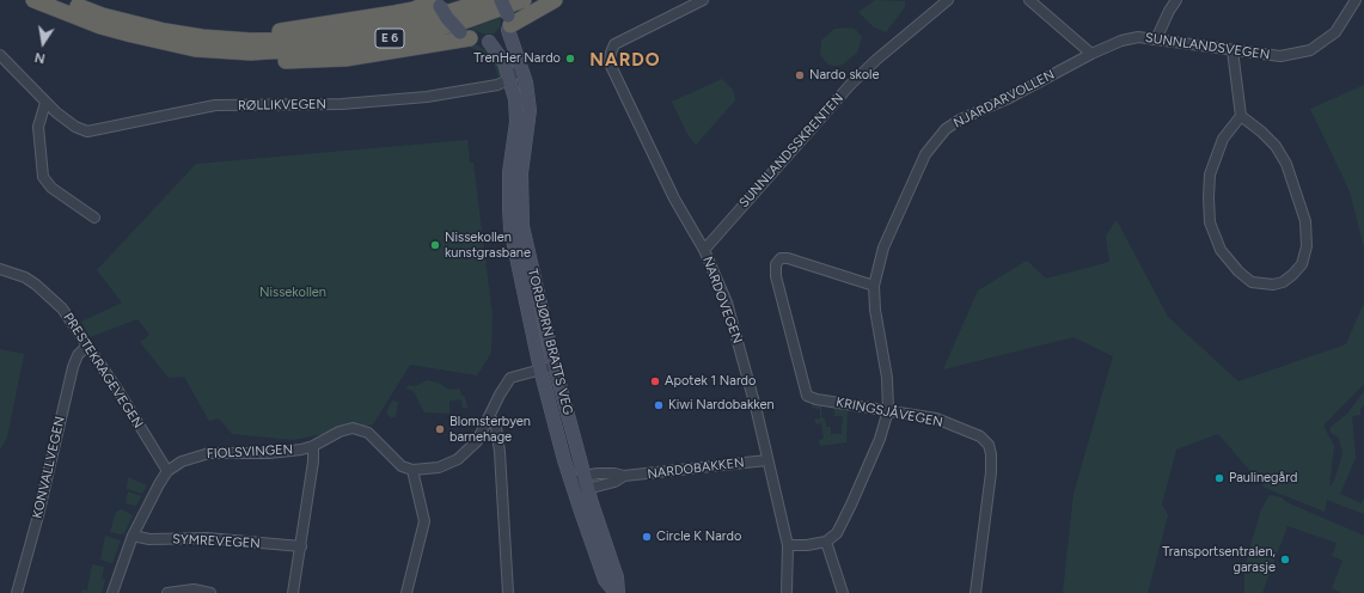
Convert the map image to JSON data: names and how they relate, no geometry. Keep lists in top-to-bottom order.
{
  "streets": {
    "highway": ["E 6"],
    "main road": ["TORBJØRN BRATTS VEG"],
    "street": [
      "SUNNLANDSVEGEN",
      "NJARDARVOLLEN",
      "RØLLIKVEGEN",
      "SUNNLANDSSKRENTEN",
      "NARDOVEGEN",
      "PRESTEKRAGEVEGEN",
      "KRINGSJÅVEGEN",
      "FIOLSVINGEN",
      "KONVALLVEGEN",
      "NARDOBAKKEN",
      "SYMREVEGEN"
    ]
  },
  "crossings": [
    ["SUNNLANDSVEGEN", "NJARDARVOLLEN"],
    ["NJARDARVOLLEN", "KRINGSJÅVEGEN"],
    ["RØLLIKVEGEN", "TORBJØRN BRATTS VEG"],
    ["SUNNLANDSSKRENTEN", "NARDOVEGEN"],
    ["NARDOVEGEN", "NARDOBAKKEN"],
    ["TORBJØRN BRATTS VEG", "NARDOBAKKEN"],
    ["PRESTEKRAGEVEGEN", "FIOLSVINGEN"],
    ["PRESTEKRAGEVEGEN", "KONVALLVEGEN"]
  ],
  "districts": ["NARDO"],
  "parks": ["Nissekollen"],
  "places": [
    "TrenHer Nardo",
    "Nardo skole",
    "Nissekollen kunstgrasbane",
    "Apotek 1 Nardo",
    "Kiwi Nardobakken",
    "Blomsterbyen barnehage",
    "Paulinegård",
    "Circle K Nardo",
    "Transportsentralen, garasje"
  ],
  "north": "bottom"
}
